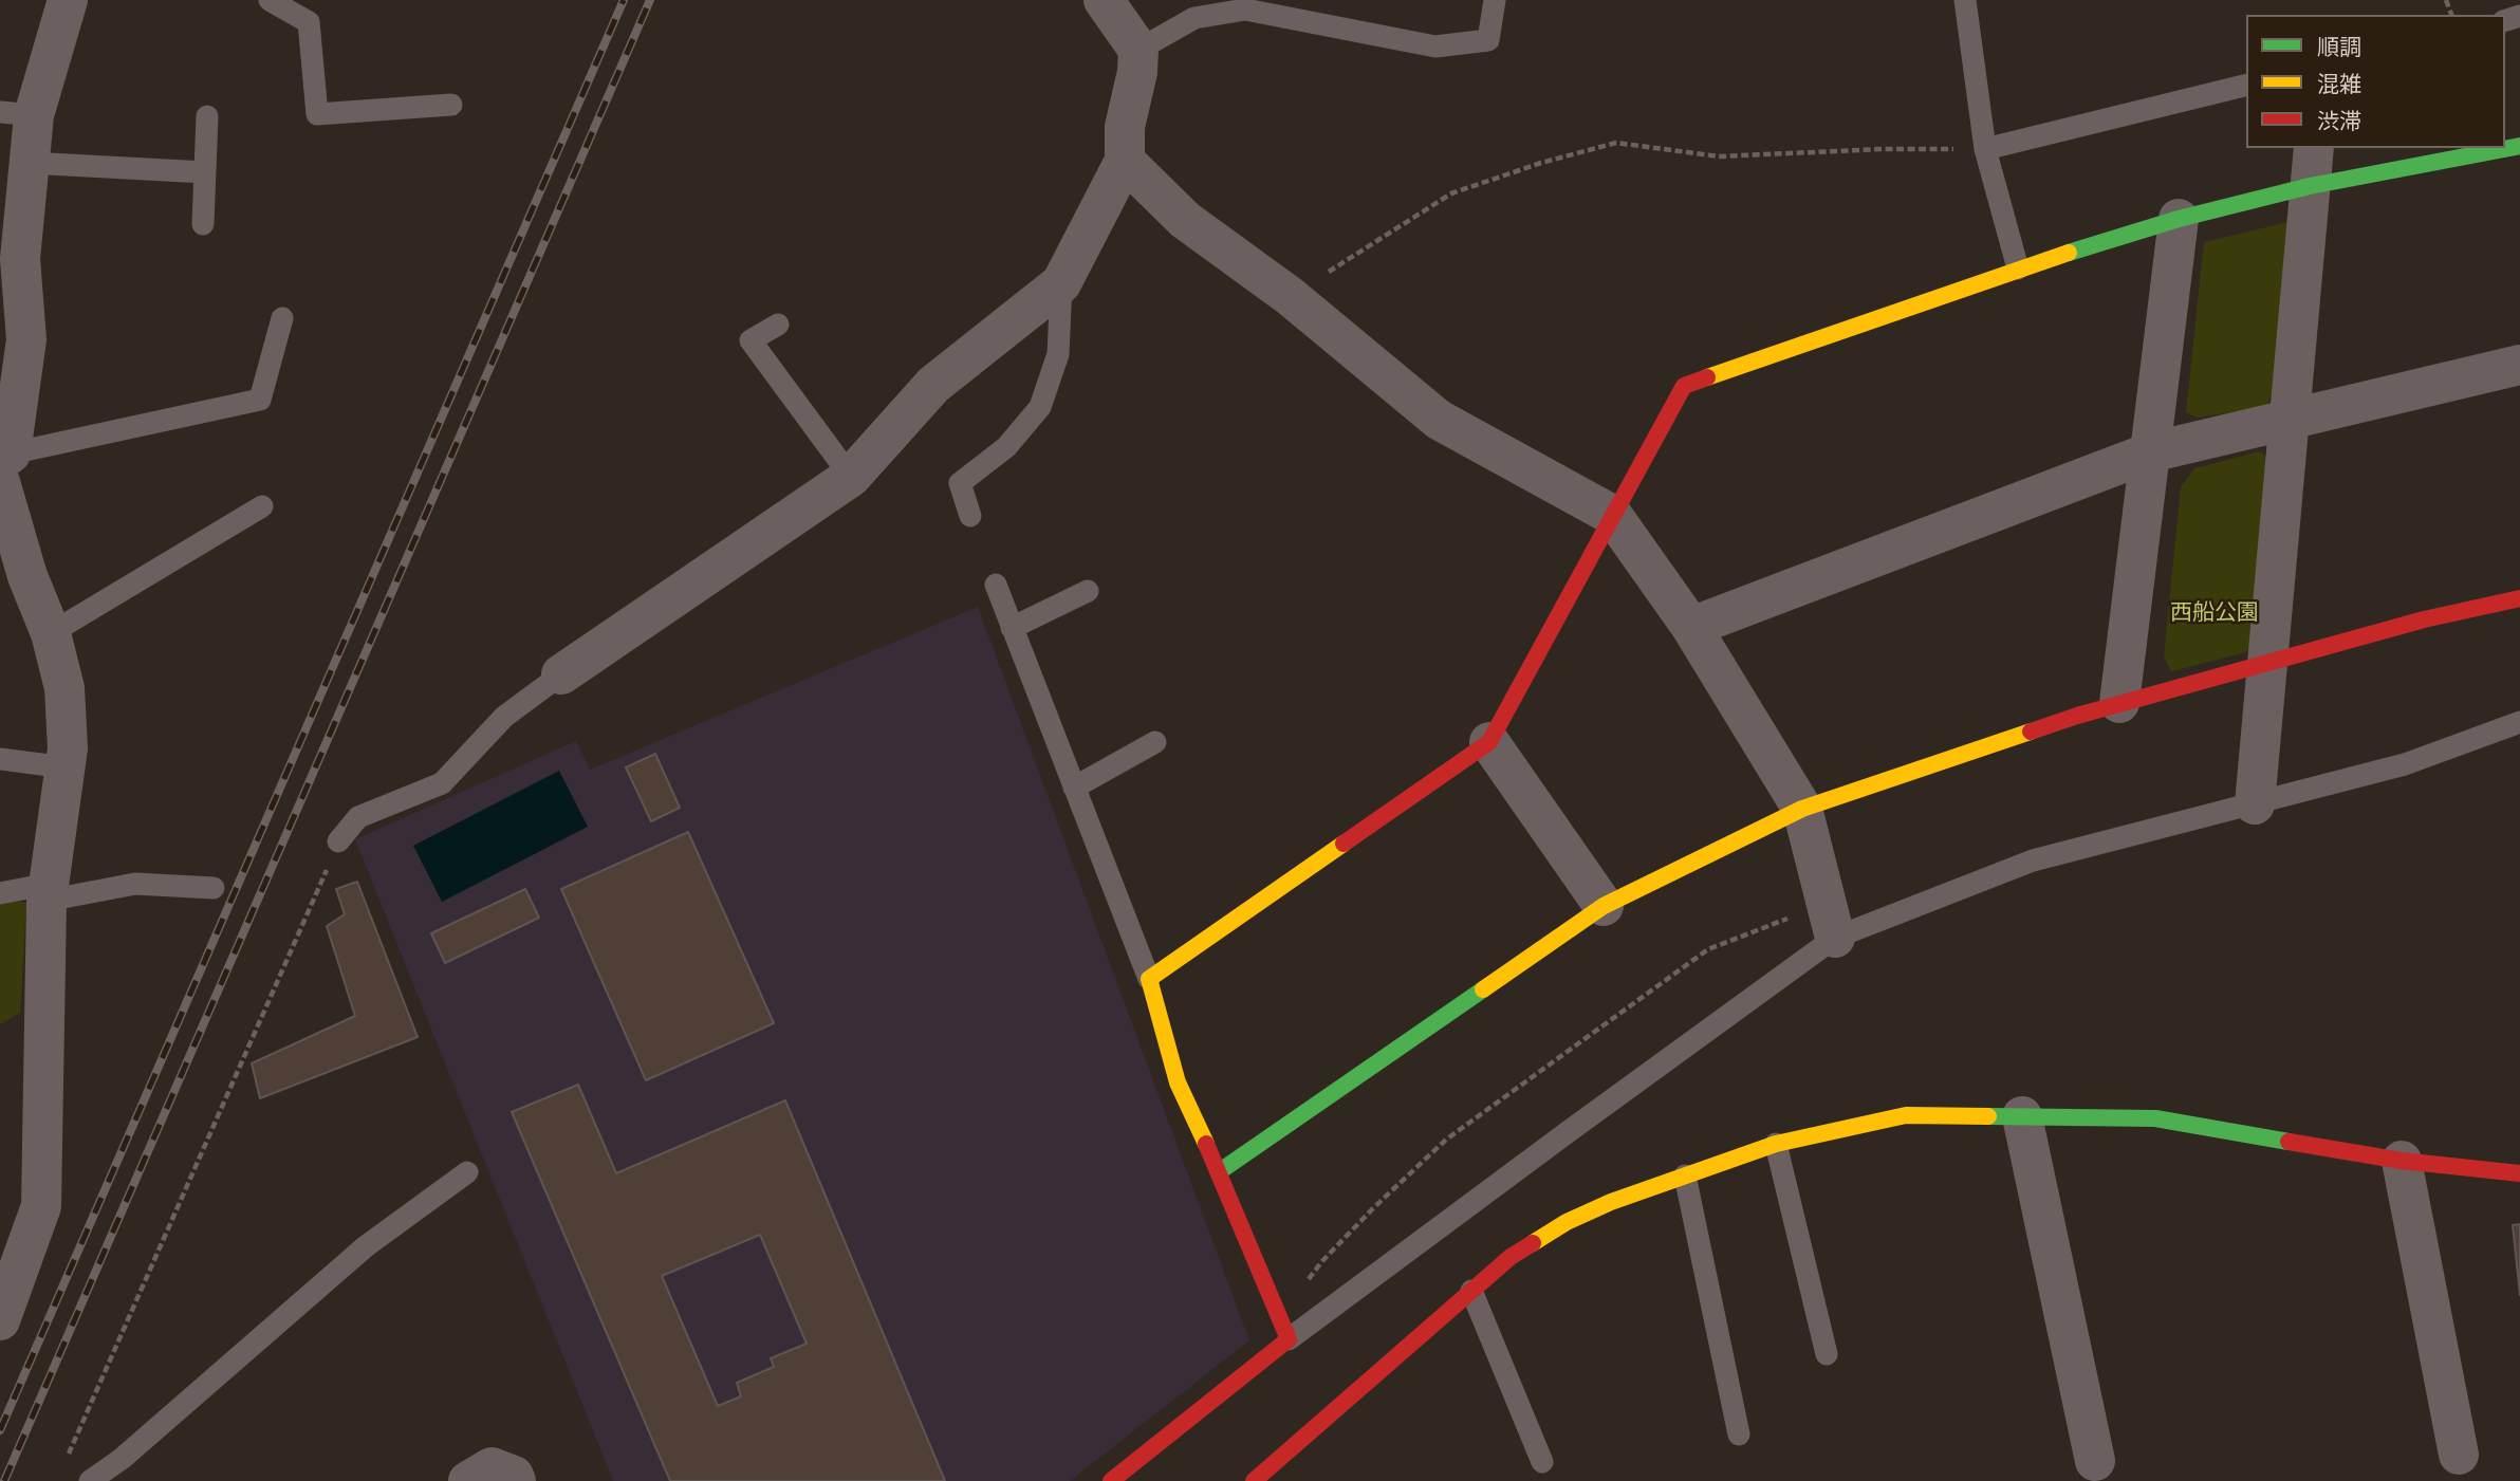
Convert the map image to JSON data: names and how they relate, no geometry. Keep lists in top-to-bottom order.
{
  "parks": ["西船公園"],
  "legend": ["順調", "混雑", "渋滞"]
}
